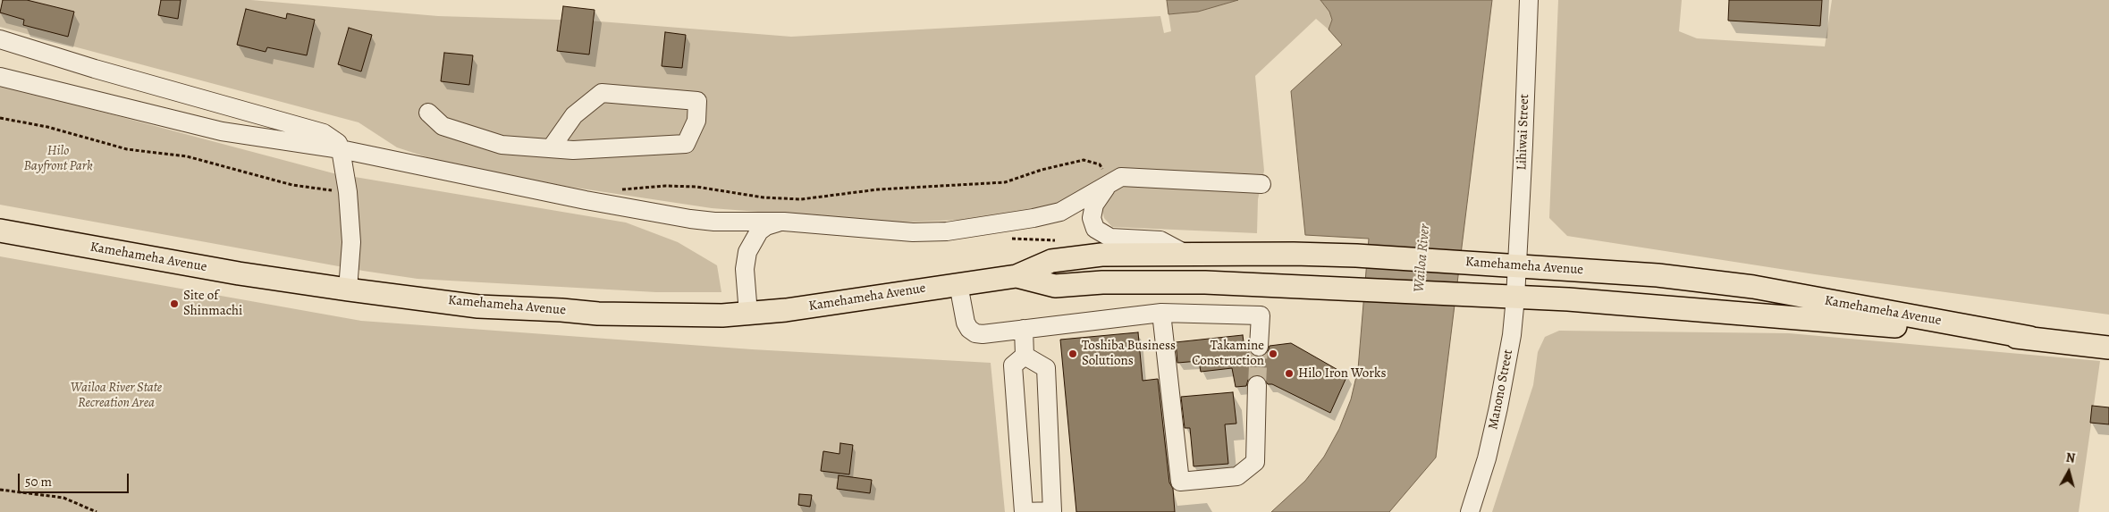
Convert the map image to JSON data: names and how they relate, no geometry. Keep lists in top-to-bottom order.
{
  "streets": {
    "main road": ["Kamehameha Avenue"],
    "street": ["Lihiwai Street", "Manono Street"]
  },
  "crossings": [
    ["Lihiwai Street", "Kamehameha Avenue"],
    ["Lihiwai Street", "Manono Street"],
    ["Kamehameha Avenue", "Manono Street"]
  ],
  "water": ["Wailoa River"],
  "parks": ["Hilo Bayfront Park", "Wailoa River State Recreation Area"],
  "places": [
    "Site of Shinmachi",
    "Toshiba Business Solutions",
    "Takamine Construction",
    "Hilo Iron Works"
  ],
  "scale_bar": "50 m",
  "north": "top"
}
